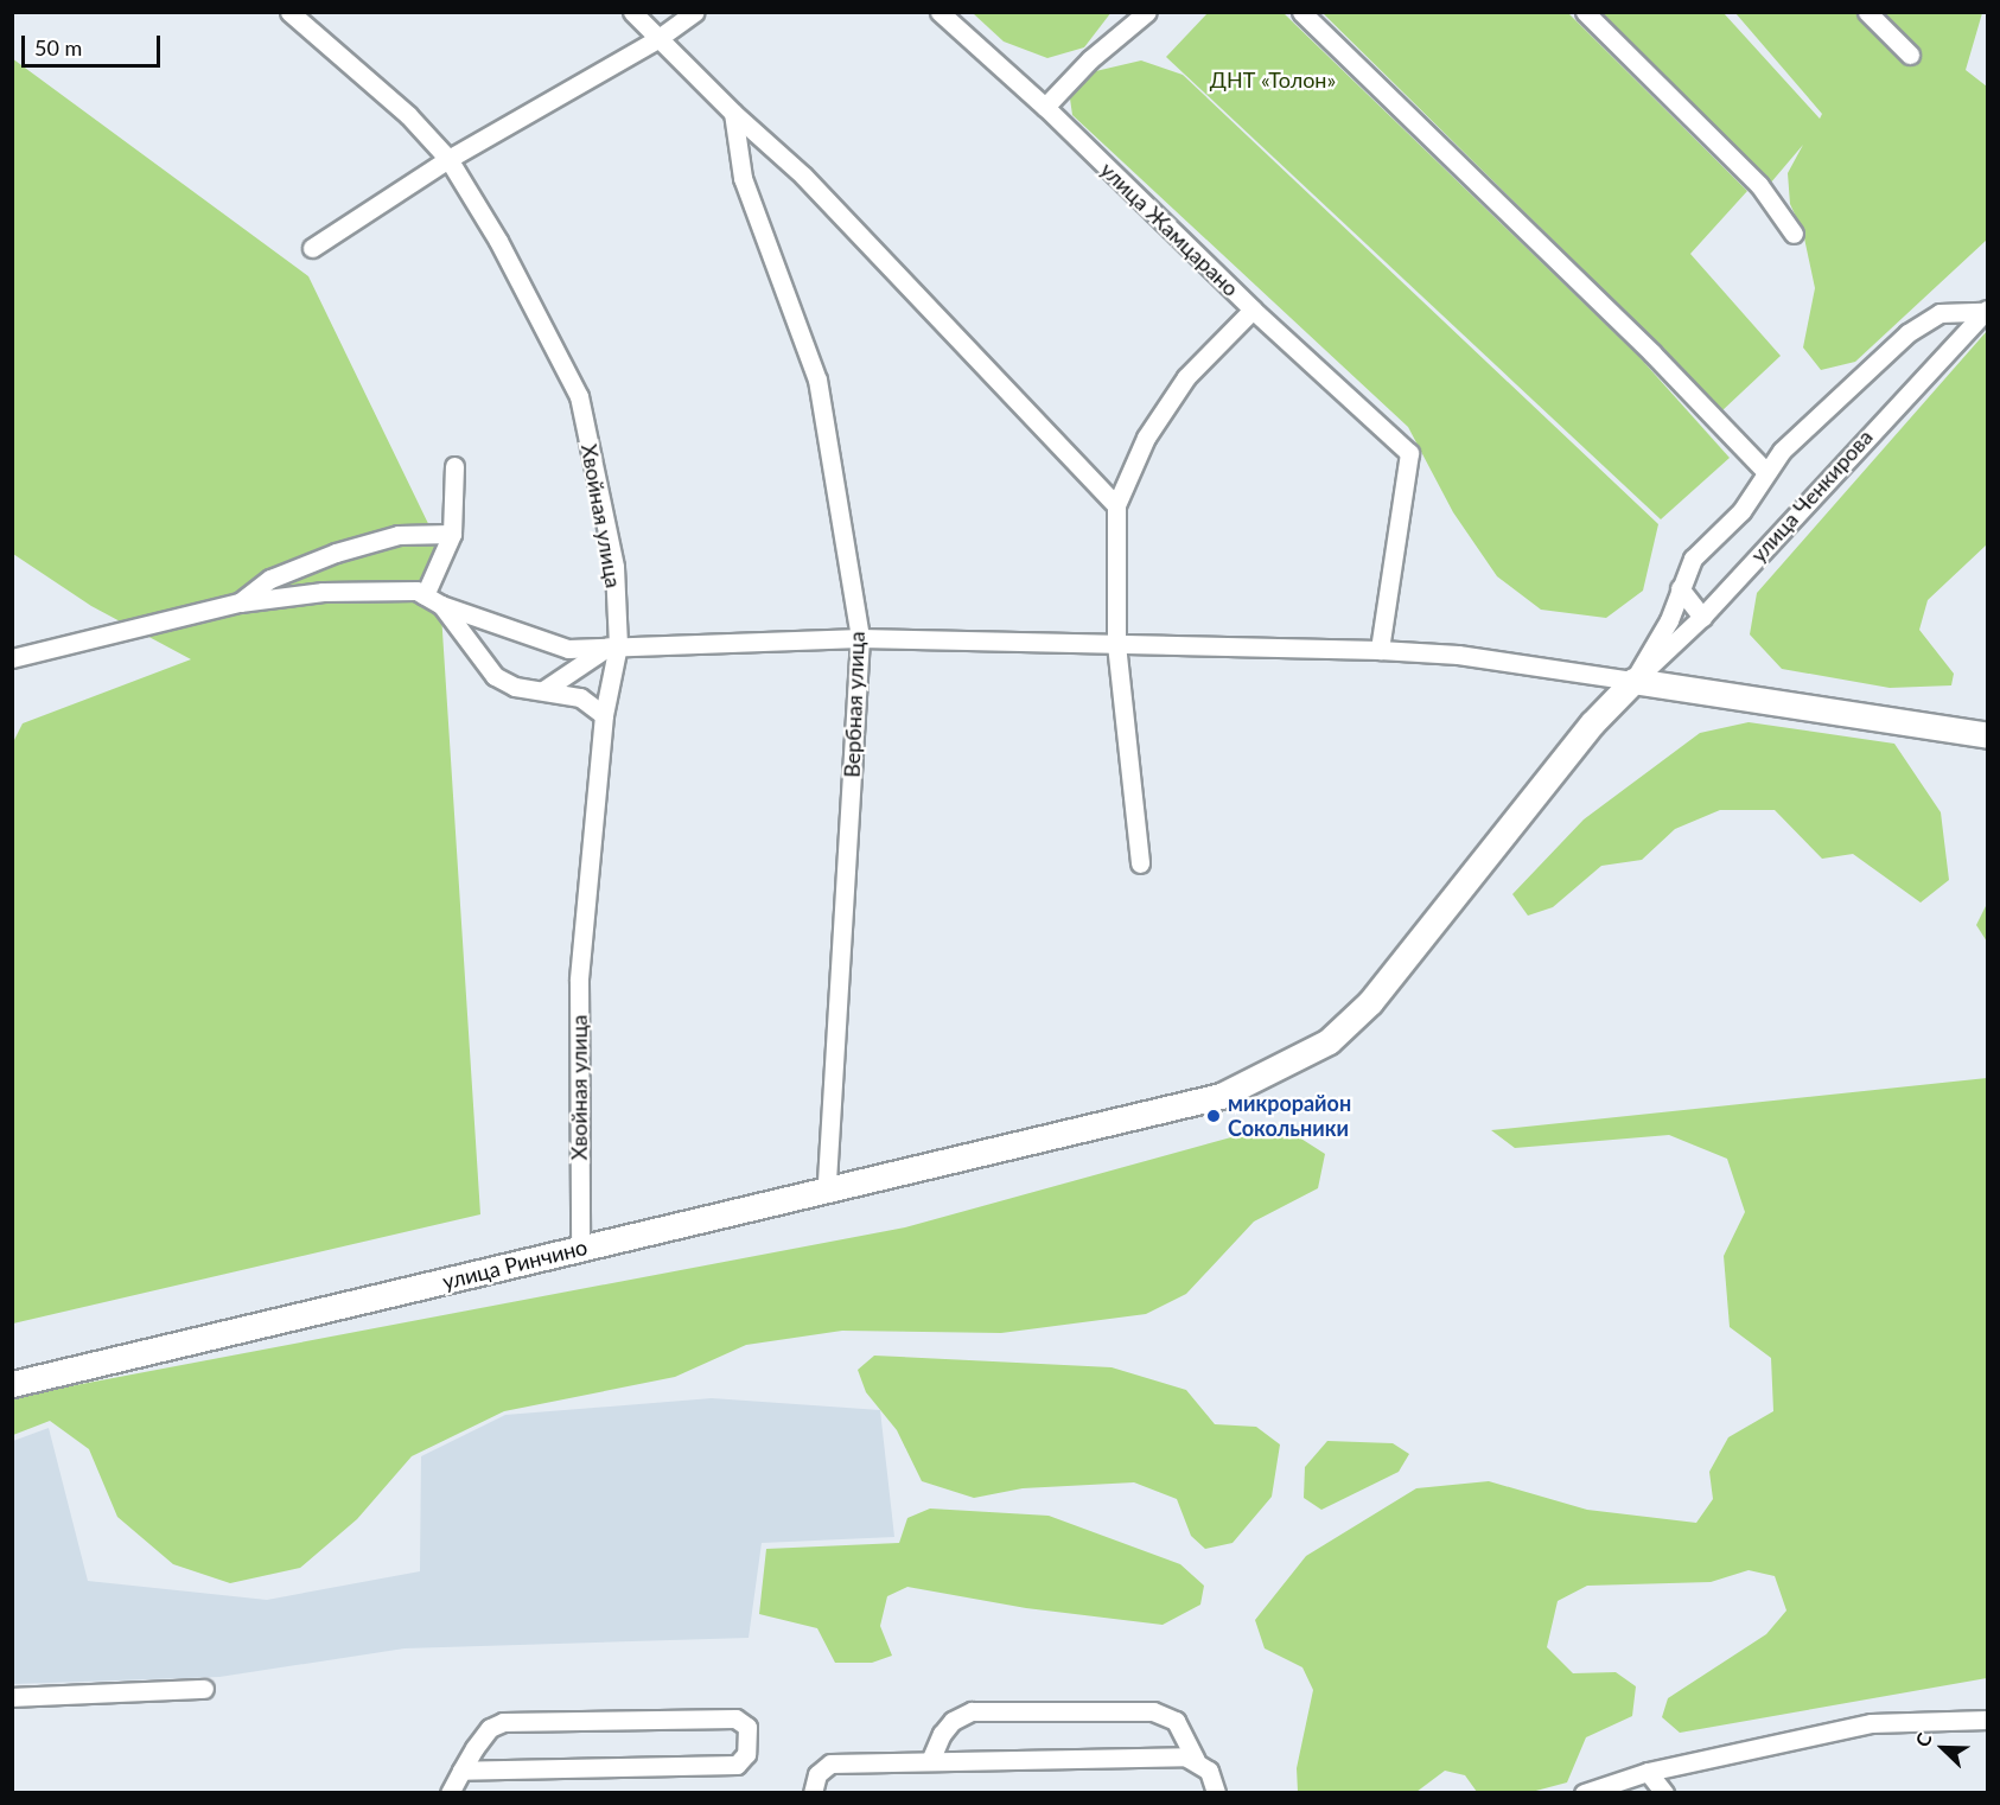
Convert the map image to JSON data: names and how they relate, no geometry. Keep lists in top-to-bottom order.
{
  "streets": {
    "street": [
      "улица Жамцарано",
      "улица Ченкирова",
      "Хвойная улица",
      "Вербная улица",
      "улица Ринчино"
    ]
  },
  "crossings": [
    ["улица Ченкирова", "улица Ринчино"],
    ["Хвойная улица", "улица Ринчино"],
    ["Вербная улица", "улица Ринчино"]
  ],
  "parks": ["ДНТ «Толон»"],
  "places": ["микрорайон Сокольники"],
  "scale_bar": "50 m",
  "north": "top left"
}
